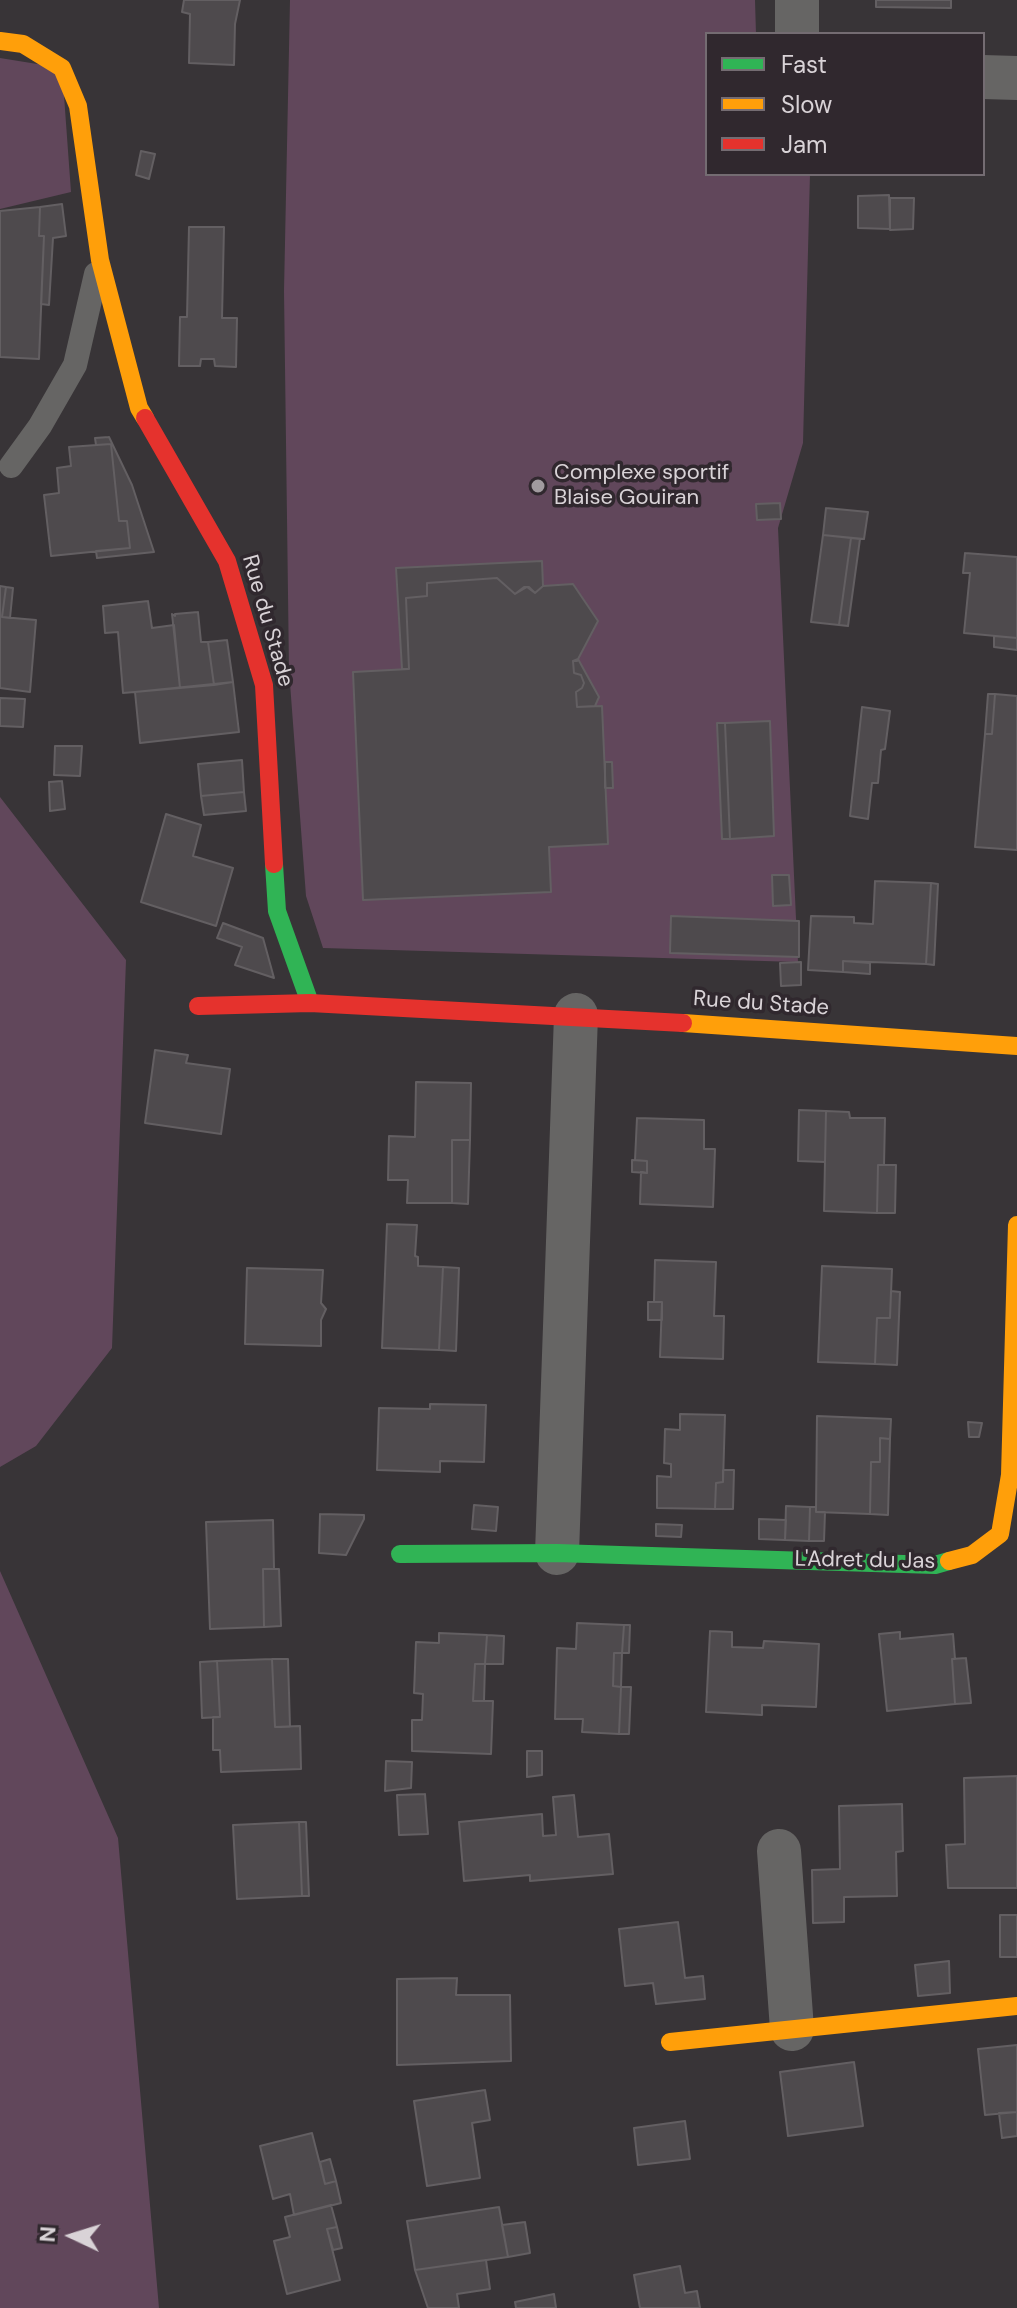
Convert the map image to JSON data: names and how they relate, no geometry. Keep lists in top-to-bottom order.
{
  "streets": {
    "street": ["Rue du Stade", "L'Adret du Jas"]
  },
  "places": ["Complexe sportif Blaise Gouiran"],
  "legend": ["Fast", "Slow", "Jam"],
  "north": "left"
}
